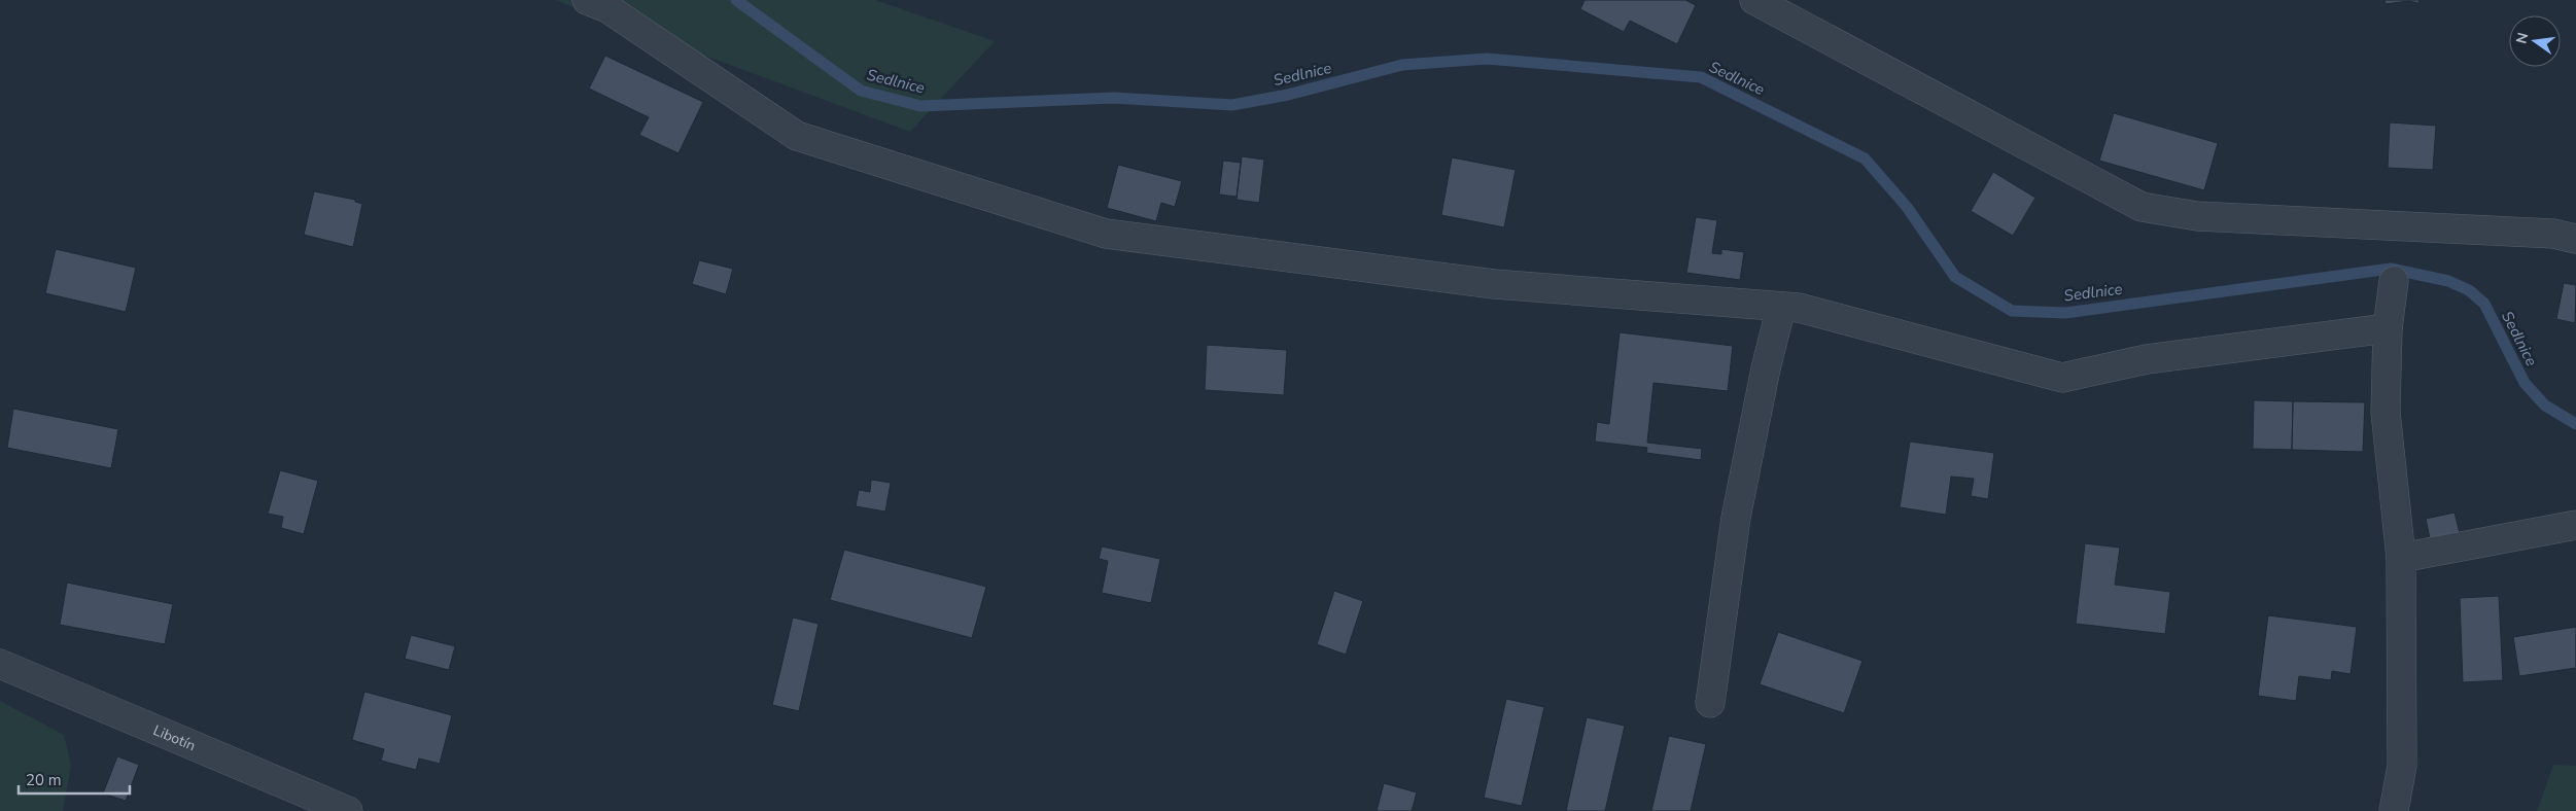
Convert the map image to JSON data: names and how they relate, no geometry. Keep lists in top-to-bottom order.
{
  "streets": {
    "street": ["Libotín"]
  },
  "water": ["Sedlnice"],
  "scale_bar": "20 m",
  "north": "left"
}
